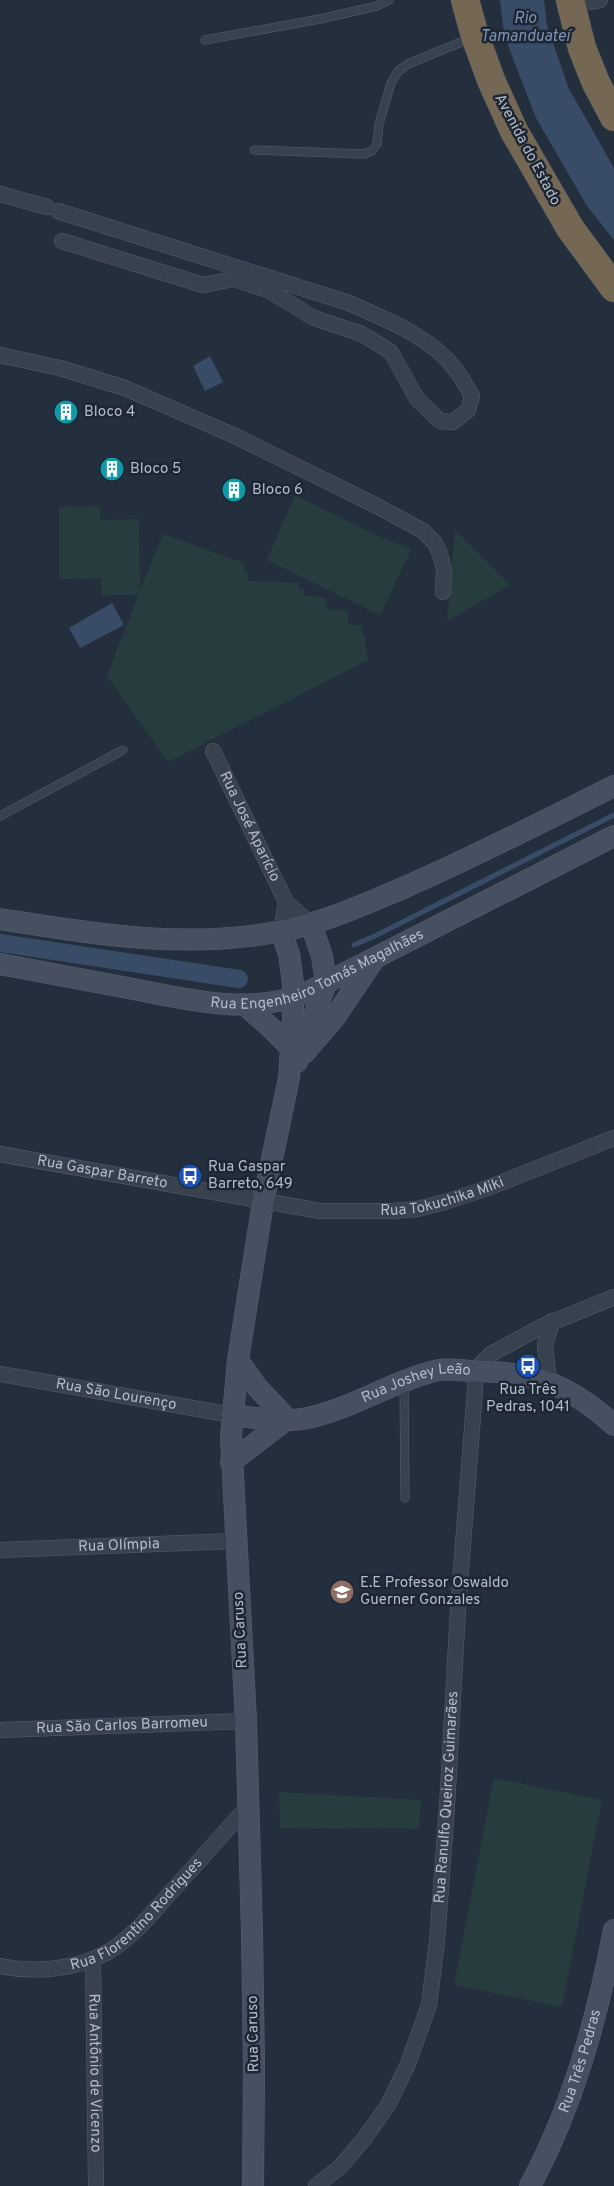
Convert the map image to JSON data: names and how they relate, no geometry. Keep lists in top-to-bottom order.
{
  "streets": {
    "highway": ["Avenida do Estado"],
    "street": [
      "Rua José Aparício",
      "Rua Engenheiro Tomás Magalhães",
      "Rua Gaspar Barreto",
      "Rua Tokuchika Miki",
      "Rua Joshey Leão",
      "Rua São Lourenço",
      "Rua Olímpia",
      "Rua Caruso",
      "Rua São Carlos Barromeu",
      "Rua Ranulfo Queiroz Guimarães",
      "Rua Florentino Rodrigues",
      "Rua Três Pedras",
      "Rua Antônio de Vicenzo"
    ]
  },
  "crossings": [
    ["Rua Engenheiro Tomás Magalhães", "Rua Caruso"],
    ["Rua Gaspar Barreto", "Rua Tokuchika Miki"],
    ["Rua Gaspar Barreto", "Rua Caruso"],
    ["Rua Tokuchika Miki", "Rua Caruso"],
    ["Rua Joshey Leão", "Rua São Lourenço"],
    ["Rua Joshey Leão", "Rua Caruso"],
    ["Rua Joshey Leão", "Rua Ranulfo Queiroz Guimarães"],
    ["Rua São Lourenço", "Rua Caruso"],
    ["Rua Olímpia", "Rua Caruso"],
    ["Rua Caruso", "Rua São Carlos Barromeu"],
    ["Rua Caruso", "Rua Florentino Rodrigues"],
    ["Rua Florentino Rodrigues", "Rua Antônio de Vicenzo"]
  ],
  "water": ["Rio Tamanduateí"],
  "places": {
    "building": ["Bloco 4", "Bloco 5", "Bloco 6"],
    "bus stop": ["Rua Gaspar Barreto, 649", "Rua Três Pedras, 1041"],
    "school or university": ["E.E Professor Oswaldo Guerner Gonzales"]
  }
}
